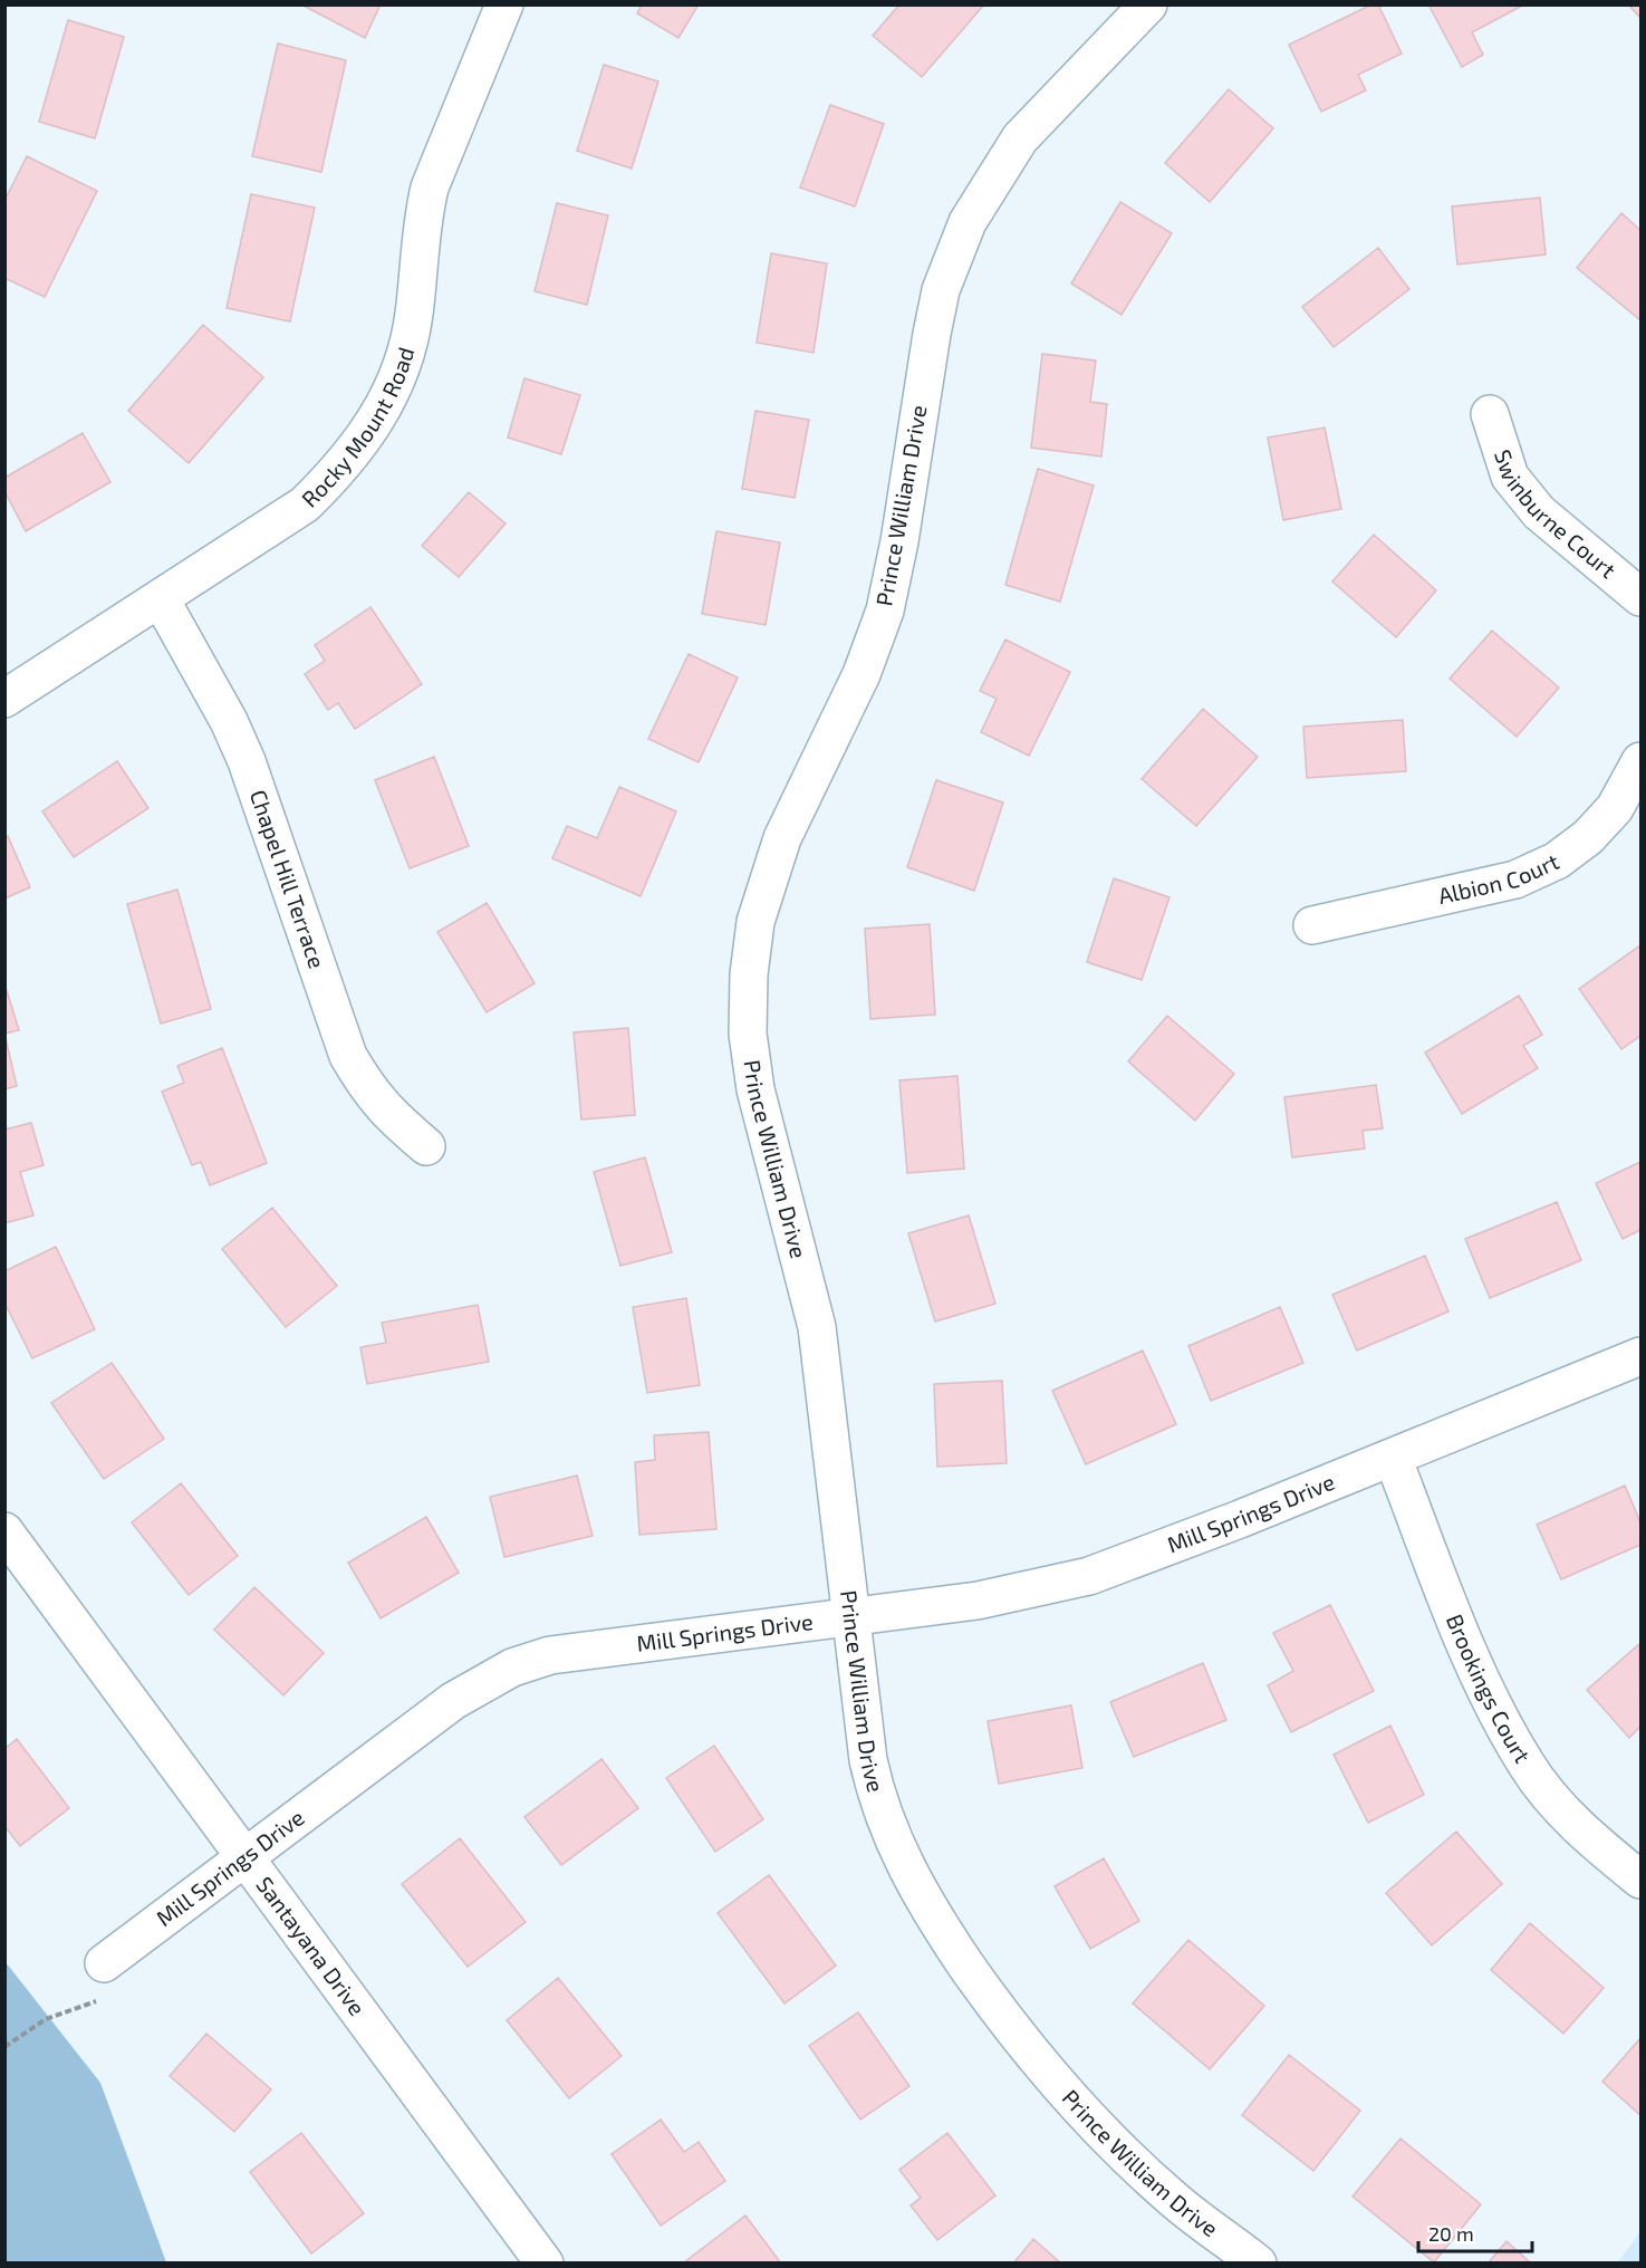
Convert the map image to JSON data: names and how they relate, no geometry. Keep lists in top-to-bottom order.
{
  "streets": {
    "street": [
      "Rocky Mount Road",
      "Prince William Drive",
      "Swinburne Court",
      "Albion Court",
      "Chapel Hill Terrace",
      "Mill Springs Drive",
      "Brookings Court",
      "Santayana Drive"
    ]
  },
  "crossings": [
    ["Rocky Mount Road", "Chapel Hill Terrace"],
    ["Prince William Drive", "Mill Springs Drive"],
    ["Mill Springs Drive", "Brookings Court"],
    ["Mill Springs Drive", "Santayana Drive"]
  ],
  "scale_bar": "20 m"
}
